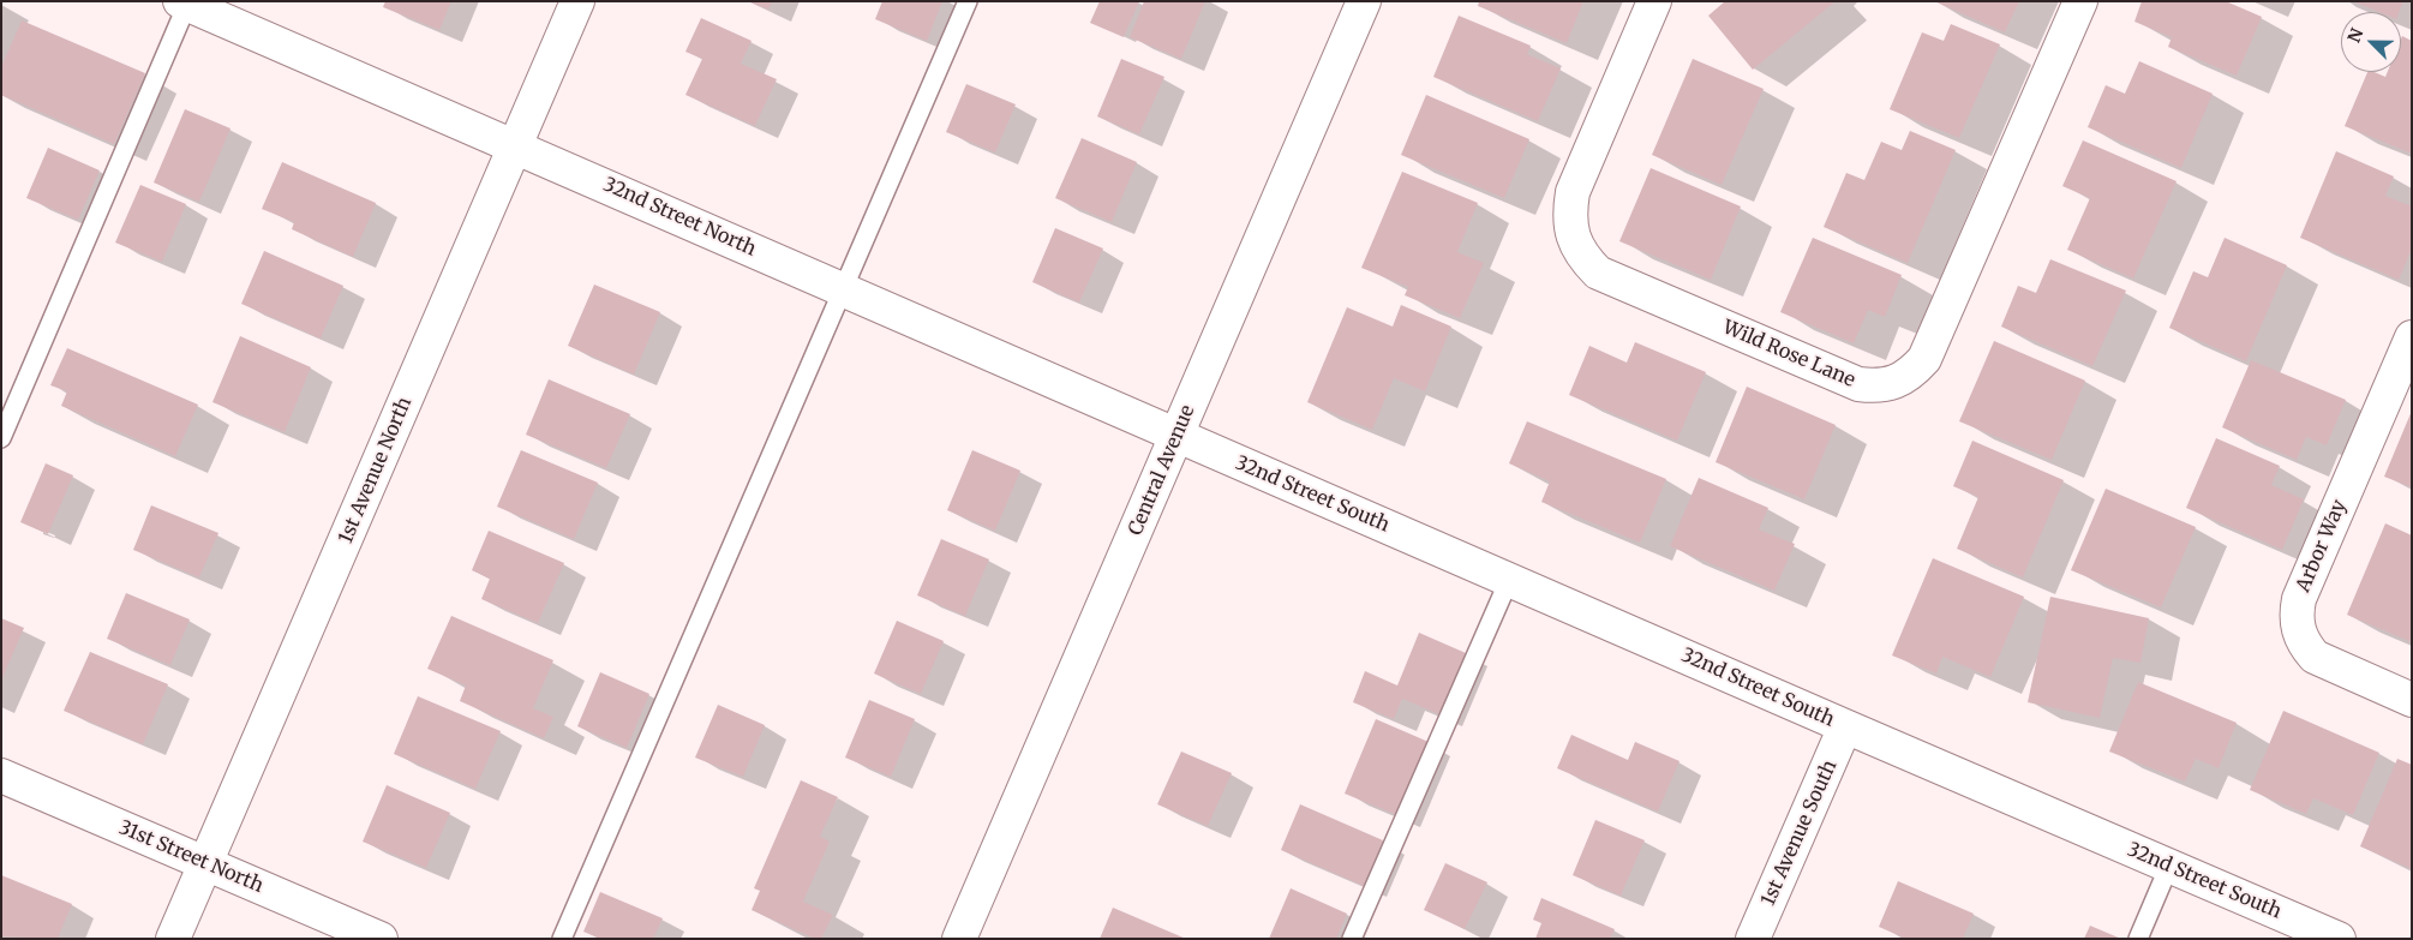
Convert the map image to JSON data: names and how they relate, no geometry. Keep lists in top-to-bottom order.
{
  "streets": {
    "street": [
      "32nd Street North",
      "Wild Rose Lane",
      "1st Avenue North",
      "Central Avenue",
      "32nd Street South",
      "Arbor Way",
      "1st Avenue South",
      "31st Street North"
    ]
  },
  "crossings": [
    ["32nd Street North", "1st Avenue North"],
    ["32nd Street North", "Central Avenue"],
    ["32nd Street North", "32nd Street South"],
    ["1st Avenue North", "31st Street North"],
    ["Central Avenue", "32nd Street South"],
    ["32nd Street South", "1st Avenue South"]
  ],
  "north": "top left"
}
